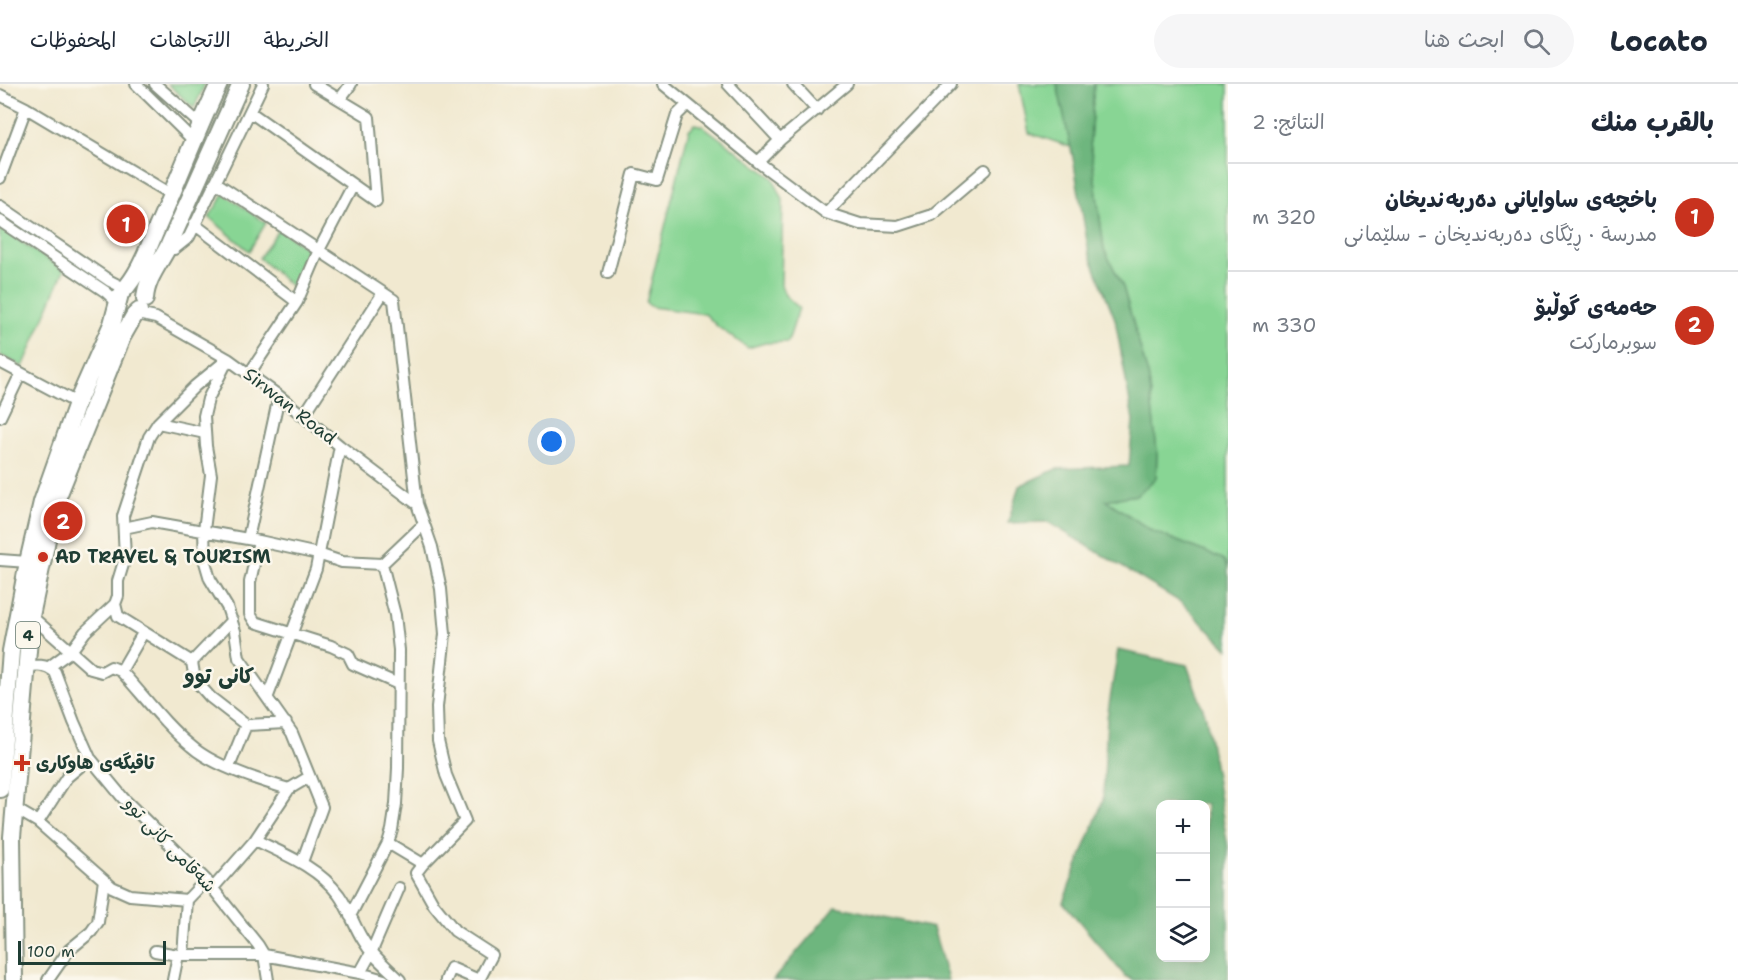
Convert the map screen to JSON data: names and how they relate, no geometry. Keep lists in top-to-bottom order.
{
  "streets": {
    "highway": ["4"],
    "street": ["Sirwan Road", "شەقامی کانی توو"]
  },
  "crossings": [
    ["Sirwan Road", "4"]
  ],
  "districts": ["کانی توو"],
  "places": {
    "other": ["AD TRAVEL & TOURISM"],
    "health": ["تاقیگەی هاوکاری"]
  },
  "scale_bar": "100 m",
  "page": {
    "header": "Locato",
    "search": "ابحث هنا",
    "nav": ["الخريطة", "الاتجاهات", "المحفوظات"],
    "heading": ["بالقرب منك", "النتائج: 2"],
    "list": [
      {
        "mark": "1",
        "name": "باخچەی ساوایانی دەربەندیخان",
        "note": "مدرسة · ڕێگای دەربەندیخان - سلێمانی",
        "value": "320 m"
      },
      {
        "mark": "2",
        "name": "حەمەی گوڵبۆ",
        "note": "سوبرماركت",
        "value": "330 m"
      }
    ],
    "pins": ["1", "2"],
    "map_buttons": ["+", "−"],
    "scale": "100 m"
  }
}
